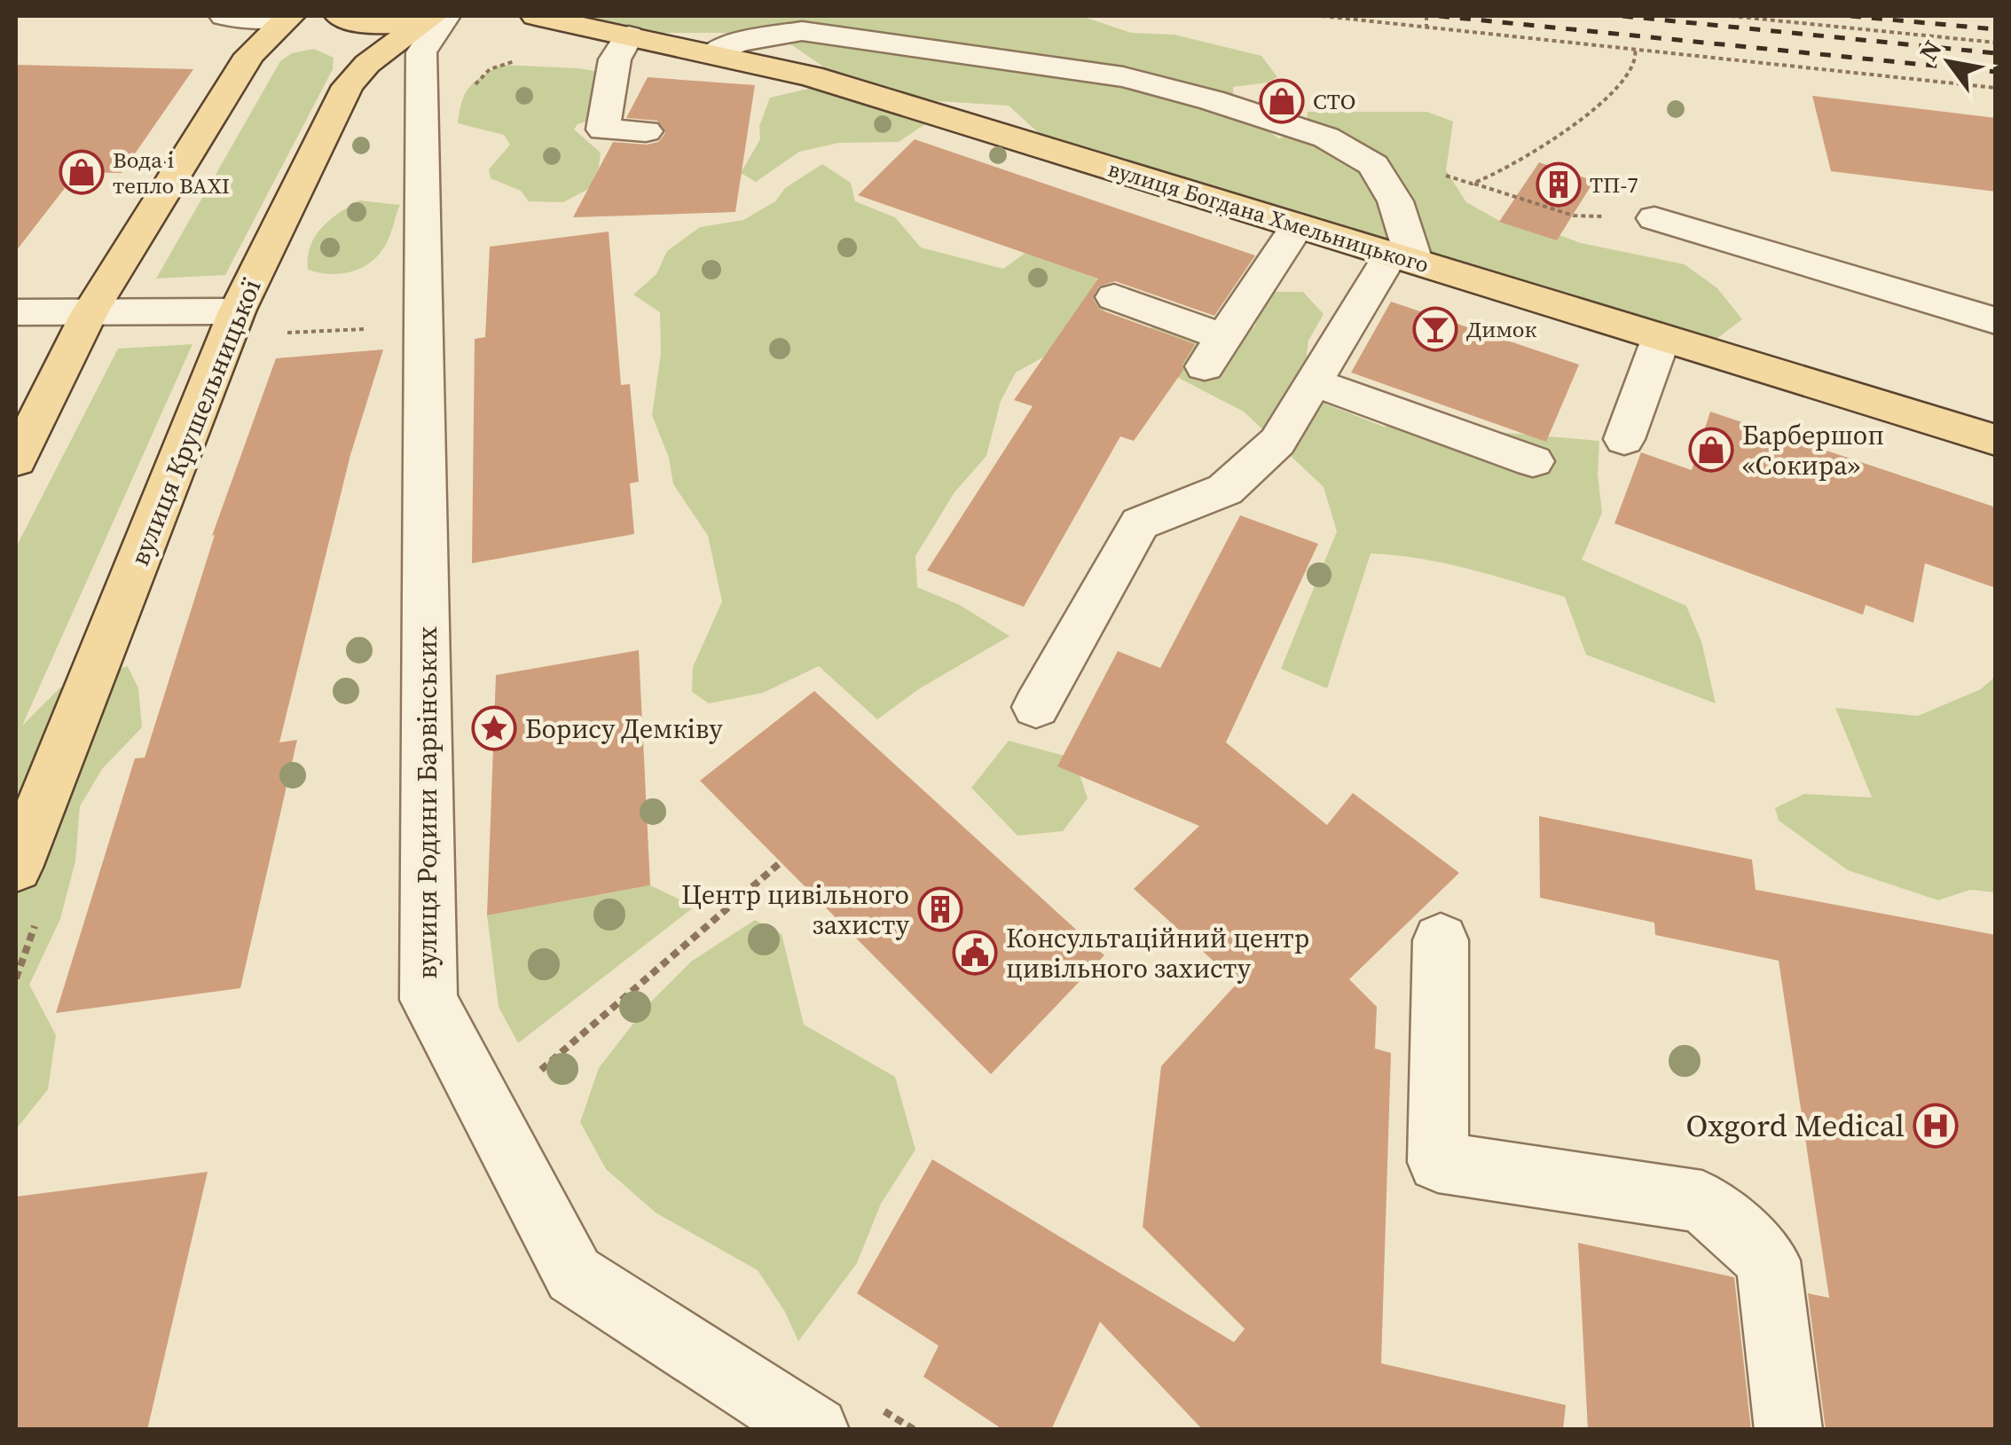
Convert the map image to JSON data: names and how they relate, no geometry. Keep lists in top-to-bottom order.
{
  "streets": {
    "main road": ["вулиця Богдана Хмельницького", "вулиця Крушельницької"],
    "street": ["вулиця Родини Барвінських"]
  },
  "places": {
    "shop": ["СТО", "Вода і тепло BAXI", "Барбершоп «Сокира»"],
    "building": ["ТП-7", "Центр цивільного захисту"],
    "bar": ["Димок"],
    "place": ["Борису Демківу"],
    "public building": ["Консультаційний центр цивільного захисту"],
    "hospital": ["Oxgord Medical"]
  },
  "north": "top left"
}
